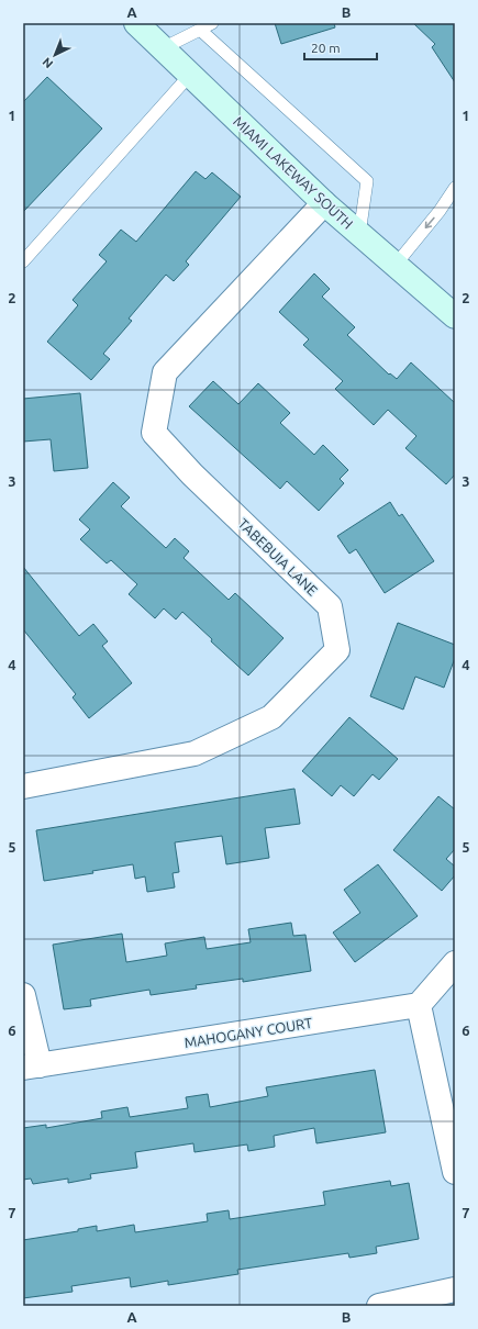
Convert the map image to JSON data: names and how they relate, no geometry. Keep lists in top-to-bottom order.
{
  "streets": {
    "street": ["MIAMI LAKEWAY SOUTH", "TABEBUIA LANE", "MAHOGANY COURT"]
  },
  "crossings": [
    ["MIAMI LAKEWAY SOUTH", "TABEBUIA LANE"]
  ],
  "scale_bar": "20 m",
  "north": "bottom left",
  "grid": {
    "columns": ["A", "B"],
    "rows": [
      "1",
      "2",
      "3",
      "4",
      "5",
      "6",
      "7"
    ]
  }
}
